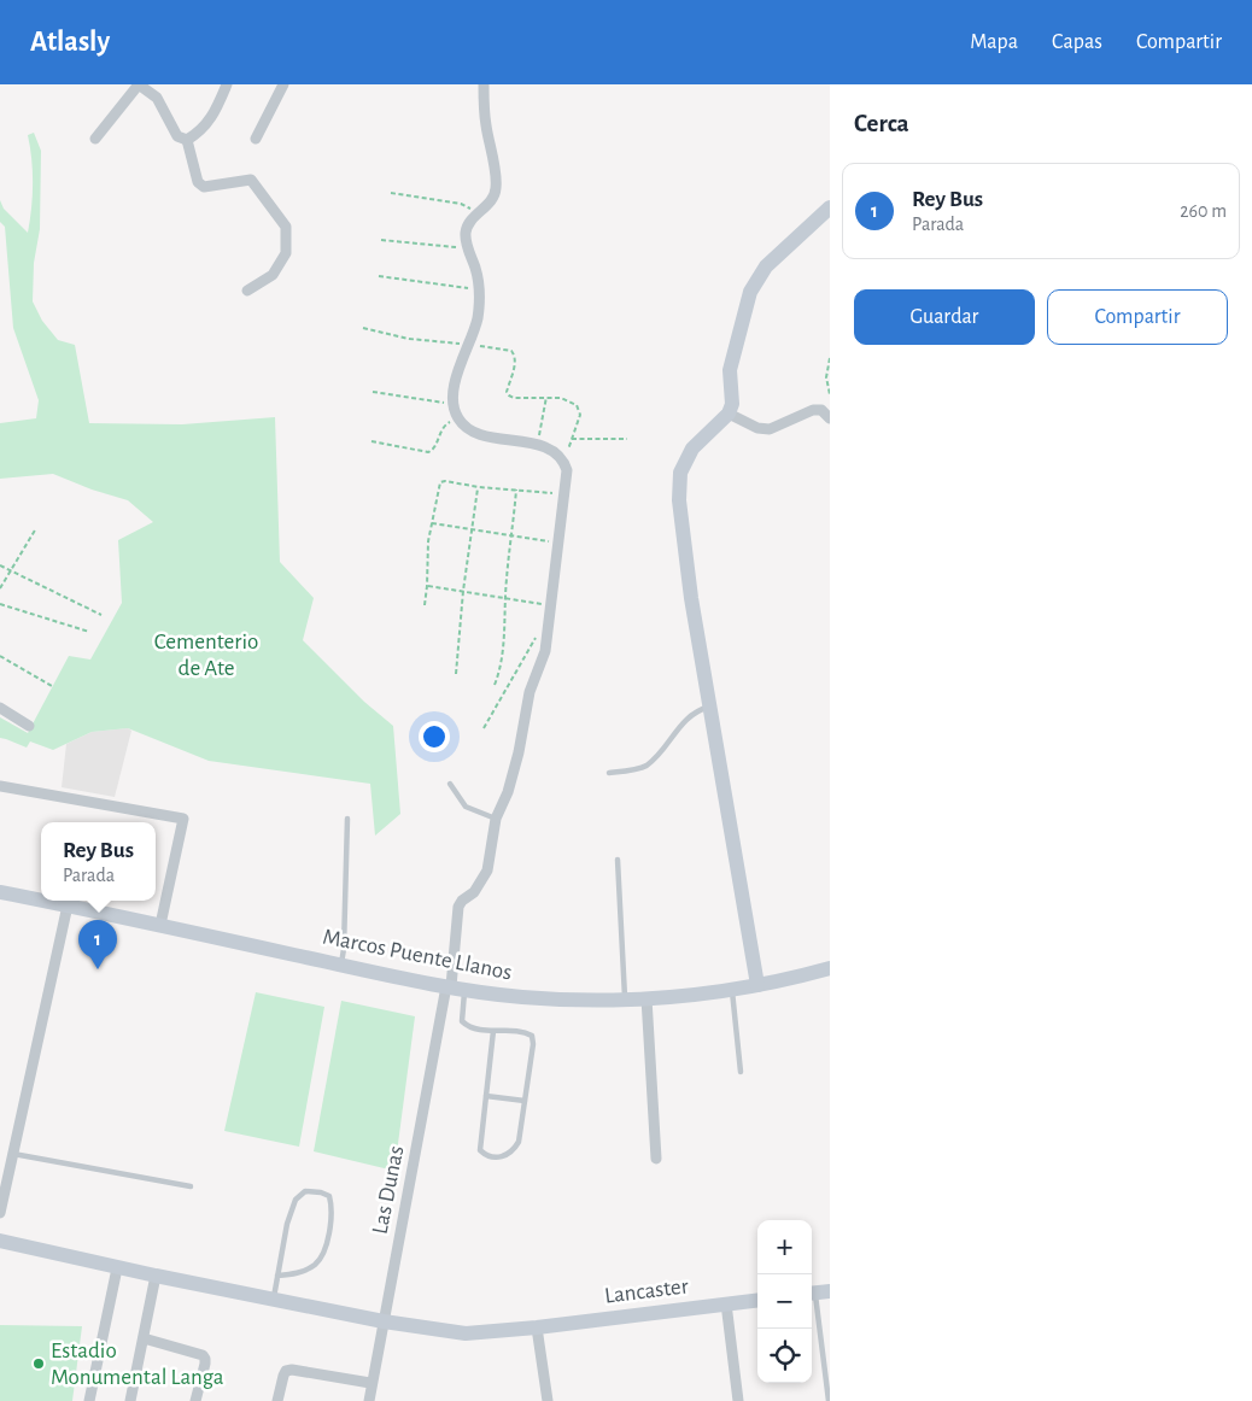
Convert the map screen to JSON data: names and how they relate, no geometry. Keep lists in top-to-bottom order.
{
  "streets": {
    "street": ["Marcos Puente Llanos", "Las Dunas", "Lancaster"]
  },
  "crossings": [
    ["Marcos Puente Llanos", "Las Dunas"],
    ["Las Dunas", "Lancaster"]
  ],
  "parks": ["Cementerio de Ate"],
  "places": ["Estadio Monumental Langa"],
  "page": {
    "header": "Atlasly",
    "nav": ["Mapa", "Capas", "Compartir"],
    "heading": "Cerca",
    "list": [
      {
        "mark": "1",
        "name": "Rey Bus",
        "note": "Parada",
        "value": "260 m"
      }
    ],
    "buttons": ["Guardar", "Compartir"],
    "popup": ["Rey Bus", "Parada"],
    "pins": "1",
    "map_buttons": ["+", "−"]
  }
}
